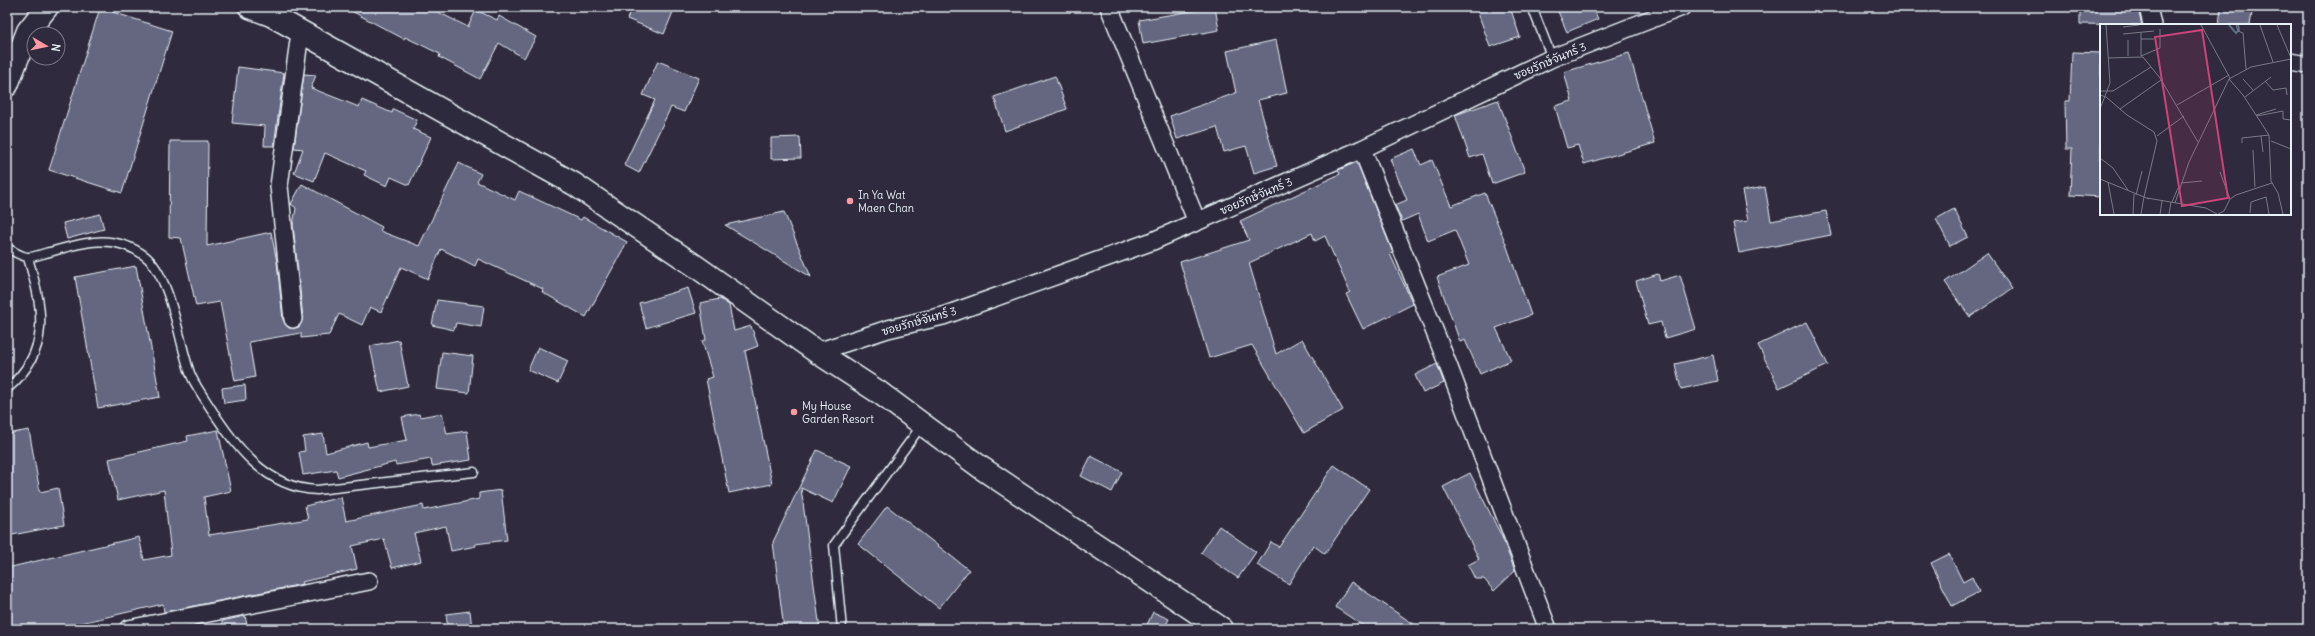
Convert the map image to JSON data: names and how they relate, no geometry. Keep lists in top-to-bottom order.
{
  "streets": {
    "street": ["ซอยรักษ์จันทร์ 3"]
  },
  "places": ["In Ya Wat Maen Chan", "My House Garden Resort"],
  "north": "right"
}
